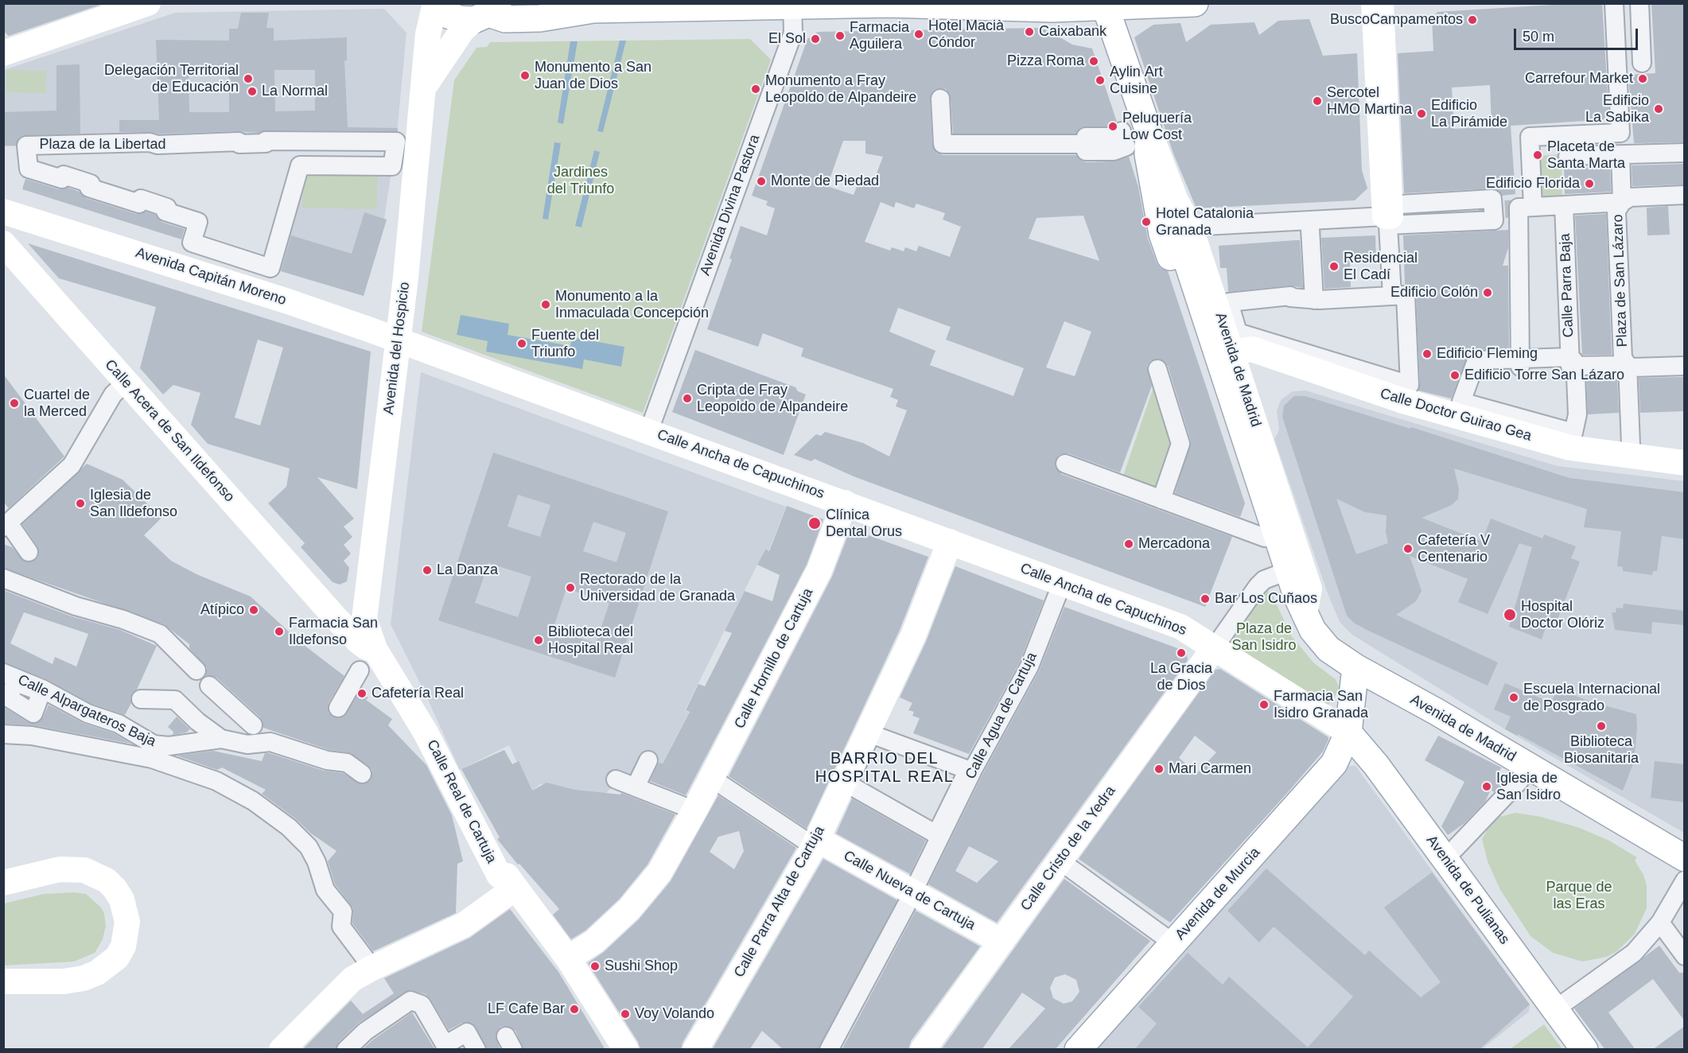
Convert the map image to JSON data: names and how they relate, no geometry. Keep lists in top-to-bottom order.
{
  "streets": {
    "main road": ["Avenida de Madrid", "Avenida de Pulianas", "Avenida de Murcia"],
    "street": [
      "Plaza de la Libertad",
      "Avenida Divina Pastora",
      "Avenida Capitán Moreno",
      "Plaza de San Lázaro",
      "Calle Parra Baja",
      "Avenida del Hospicio",
      "Calle Doctor Guirao Gea",
      "Calle Acera de San Ildefonso",
      "Calle Ancha de Capuchinos",
      "Calle Hornillo de Cartuja",
      "Calle Alpargateros Baja",
      "Calle Agua de Cartuja",
      "Calle Real de Cartuja",
      "Calle Cristo de la Yedra",
      "Calle Nueva de Cartuja",
      "Calle Parra Alta de Cartuja"
    ]
  },
  "crossings": [
    ["Avenida Divina Pastora", "Calle Ancha de Capuchinos"],
    ["Avenida Capitán Moreno", "Avenida del Hospicio"],
    ["Avenida Capitán Moreno", "Calle Ancha de Capuchinos"],
    ["Plaza de San Lázaro", "Calle Parra Baja"],
    ["Avenida del Hospicio", "Calle Acera de San Ildefonso"],
    ["Avenida del Hospicio", "Calle Ancha de Capuchinos"],
    ["Avenida de Madrid", "Calle Doctor Guirao Gea"],
    ["Calle Acera de San Ildefonso", "Calle Real de Cartuja"],
    ["Calle Ancha de Capuchinos", "Calle Hornillo de Cartuja"],
    ["Calle Ancha de Capuchinos", "Calle Agua de Cartuja"],
    ["Calle Ancha de Capuchinos", "Calle Cristo de la Yedra"],
    ["Calle Ancha de Capuchinos", "Calle Parra Alta de Cartuja"],
    ["Calle Hornillo de Cartuja", "Calle Real de Cartuja"],
    ["Calle Hornillo de Cartuja", "Calle Nueva de Cartuja"],
    ["Calle Agua de Cartuja", "Calle Nueva de Cartuja"],
    ["Calle Cristo de la Yedra", "Calle Nueva de Cartuja"],
    ["Avenida de Pulianas", "Avenida de Murcia"],
    ["Calle Nueva de Cartuja", "Calle Parra Alta de Cartuja"]
  ],
  "districts": ["BARRIO DEL HOSPITAL REAL"],
  "parks": ["Jardines del Triunfo", "Plaza de San Isidro", "Parque de las Eras"],
  "places": [
    "BuscoCampamentos",
    "Caixabank",
    "Hotel Macià Cóndor",
    "Farmacia Aguilera",
    "El Sol",
    "Pizza Roma",
    "Monumento a San Juan de Dios",
    "Delegación Territorial de Educación",
    "Carrefour Market",
    "Aylin Art Cuisine",
    "Monumento a Fray Leopoldo de Alpandeire",
    "La Normal",
    "Sercotel HMO Martina",
    "Edificio La Sabika",
    "Edificio La Pirámide",
    "Peluquería Low Cost",
    "Placeta de Santa Marta",
    "Monte de Piedad",
    "Edificio Florida",
    "Hotel Catalonia Granada",
    "Residencial El Cadí",
    "Edificio Colón",
    "Monumento a la Inmaculada Concepción",
    "Fuente del Triunfo",
    "Edificio Fleming",
    "Edificio Torre San Lázaro",
    "Cripta de Fray Leopoldo de Alpandeire",
    "Cuartel de la Merced",
    "Iglesia de San Ildefonso",
    "Clínica Dental Orus",
    "Mercadona",
    "Cafetería V Centenario",
    "La Danza",
    "Rectorado de la Universidad de Granada",
    "Bar Los Cuñaos",
    "Atípico",
    "Hospital Doctor Olóriz",
    "Farmacia San Ildefonso",
    "Biblioteca del Hospital Real",
    "La Gracia de Dios",
    "Cafetería Real",
    "Escuela Internacional de Posgrado",
    "Farmacia San Isidro Granada",
    "Biblioteca Biosanitaria",
    "Mari Carmen",
    "Iglesia de San Isidro",
    "Sushi Shop",
    "LF Cafe Bar",
    "Voy Volando"
  ],
  "scale_bar": "50 m"
}
